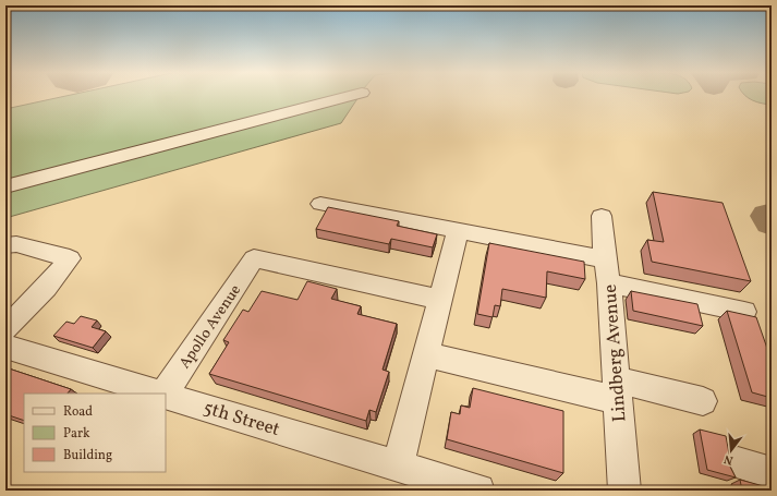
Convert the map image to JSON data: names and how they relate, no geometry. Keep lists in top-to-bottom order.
{
  "streets": {
    "street": ["Apollo Avenue", "Lindberg Avenue", "5th Street"]
  },
  "crossings": [
    ["Apollo Avenue", "5th Street"]
  ],
  "legend": ["Road", "Park", "Building"],
  "north": "bottom"
}
